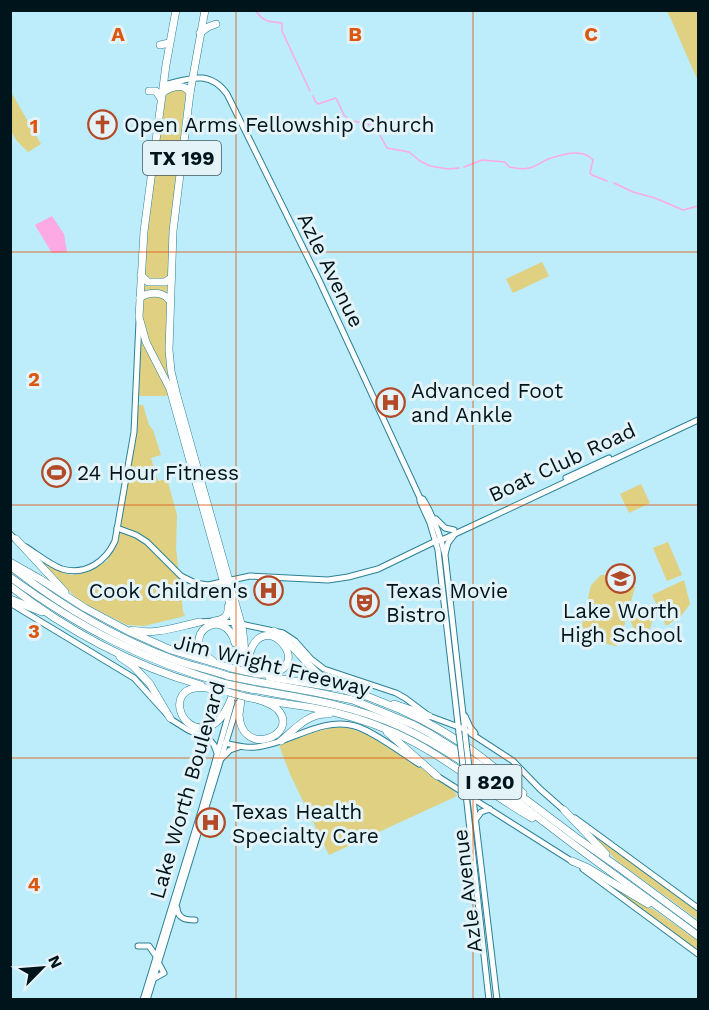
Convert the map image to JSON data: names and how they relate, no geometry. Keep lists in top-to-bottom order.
{
  "streets": {
    "highway": [
      "TX 199",
      "Jim Wright Freeway",
      "I 820",
      "Lake Worth Boulevard"
    ],
    "main road": ["Azle Avenue", "Boat Club Road"]
  },
  "crossings": [
    ["TX 199", "Lake Worth Boulevard"],
    ["Azle Avenue", "Boat Club Road"],
    ["Boat Club Road", "Lake Worth Boulevard"],
    ["Jim Wright Freeway", "Lake Worth Boulevard"]
  ],
  "places": {
    "church": ["Open Arms Fellowship Church"],
    "hospital": ["Advanced Foot and Ankle", "Cook Children's", "Texas Health Specialty Care"],
    "sports": ["24 Hour Fitness"],
    "school or university": ["Lake Worth High School"],
    "theatre": ["Texas Movie Bistro"]
  },
  "north": "top right",
  "grid": {
    "columns": ["A", "B", "C"],
    "rows": [
      "1",
      "2",
      "3",
      "4"
    ]
  }
}
